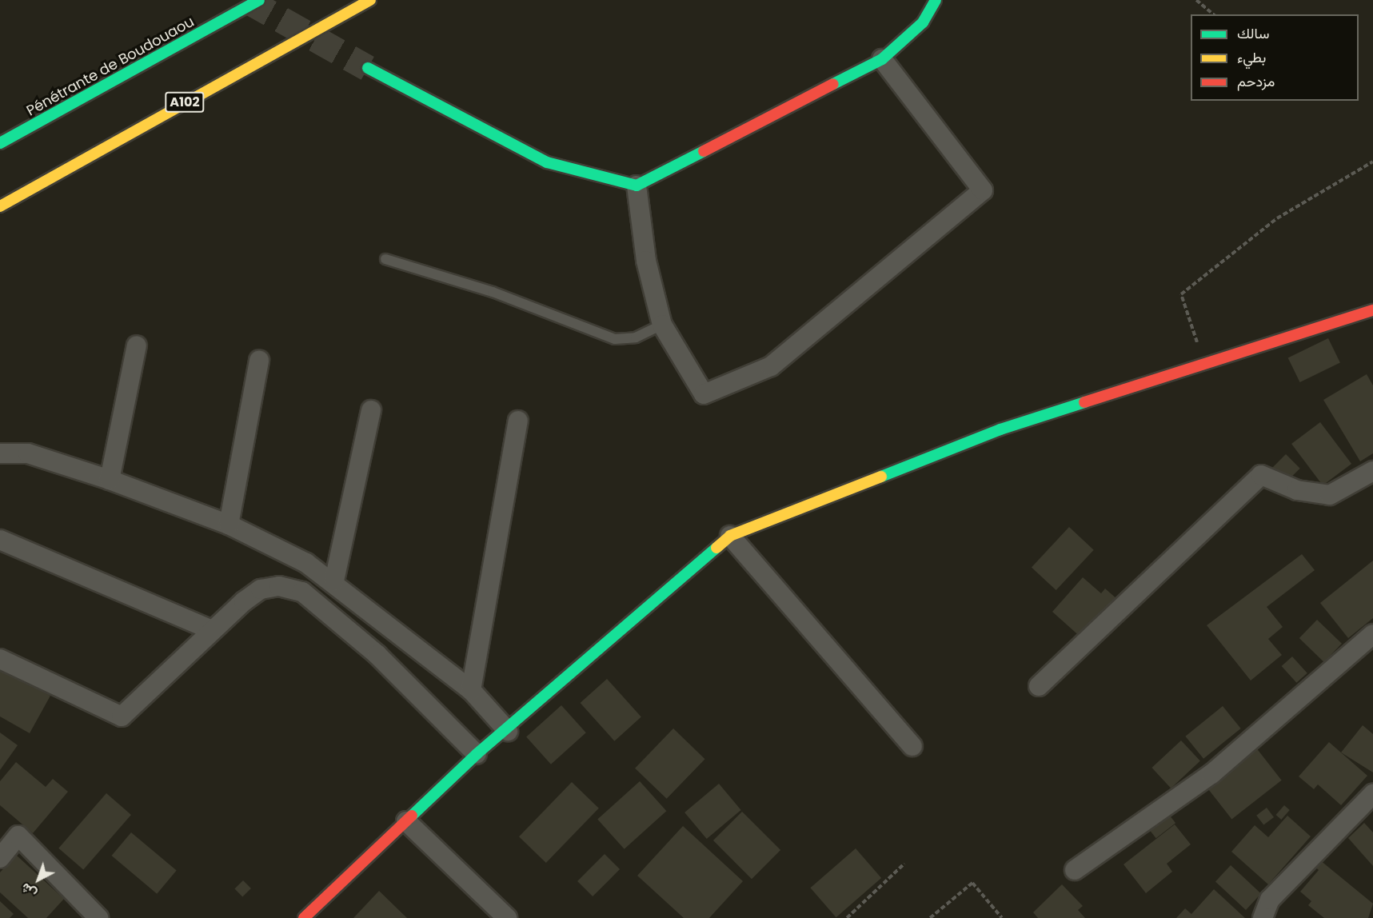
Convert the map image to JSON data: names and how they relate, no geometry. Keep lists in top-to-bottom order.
{
  "streets": {
    "main road": ["Pénétrante de Boudouaou", "A102"]
  },
  "legend": ["سالك", "بطيء", "مزدحم"],
  "north": "bottom left"
}
